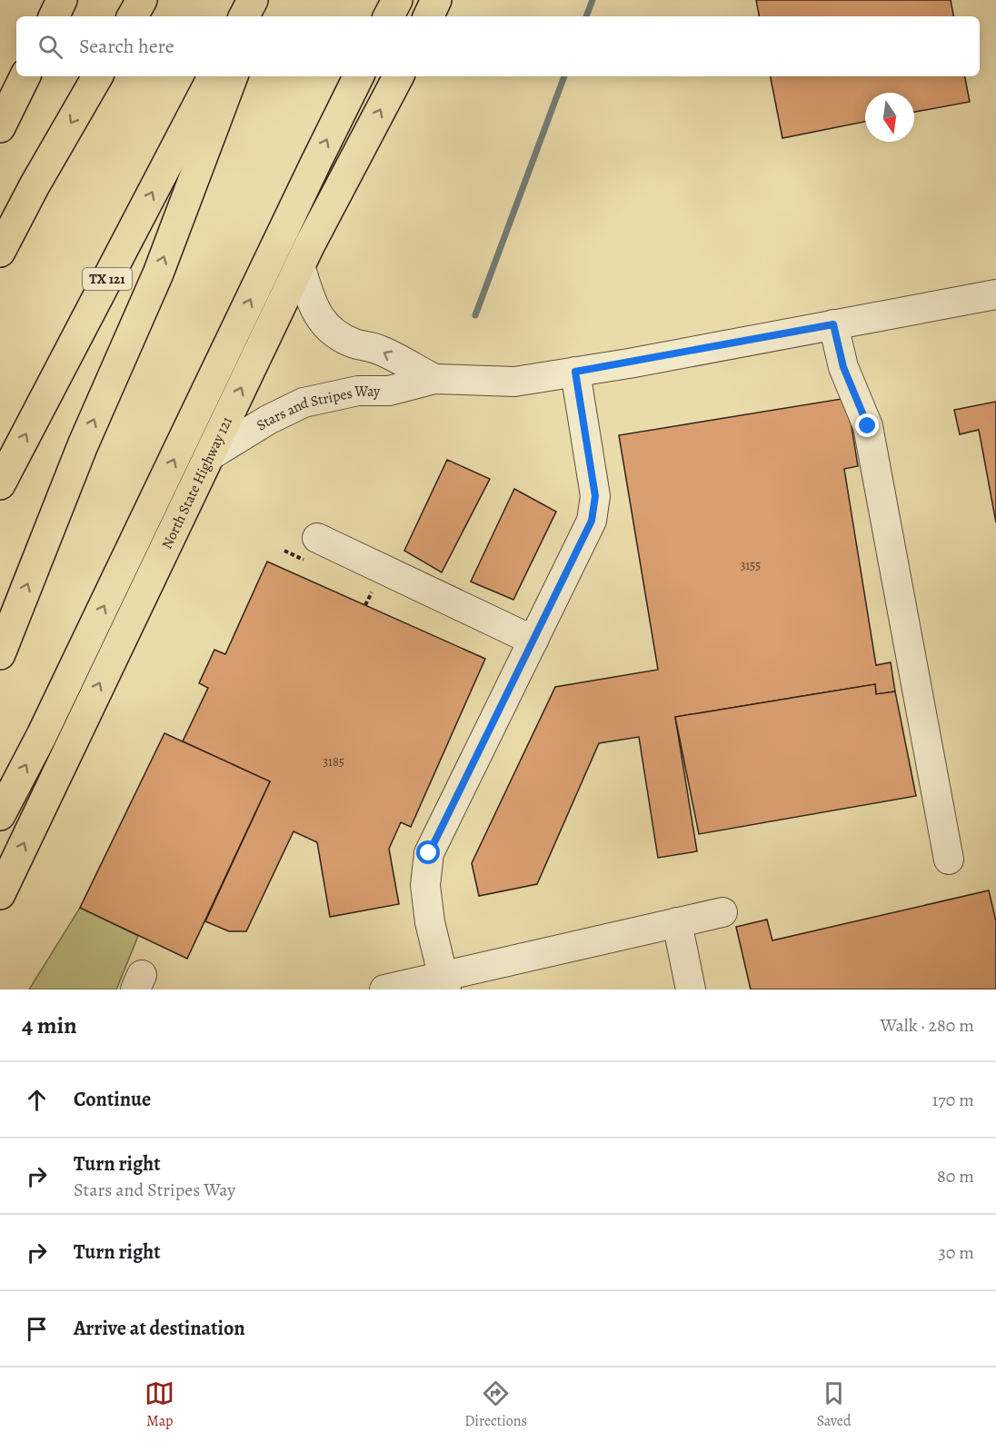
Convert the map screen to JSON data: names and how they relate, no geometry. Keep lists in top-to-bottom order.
{
  "streets": {
    "main road": ["TX 121", "North State Highway 121"],
    "street": ["Stars and Stripes Way"]
  },
  "crossings": [
    ["Stars and Stripes Way", "North State Highway 121"]
  ],
  "house_numbers": ["3155", "3185"],
  "north": "bottom",
  "page": {
    "search": "Search here",
    "heading": ["4 min", "Walk · 280 m"],
    "list": [
      ["Continue", "170 m"],
      ["Turn right", "Stars and Stripes Way", "80 m"],
      ["Turn right", "30 m"],
      "Arrive at destination"
    ],
    "nav": ["Map", "Directions", "Saved"]
  }
}
